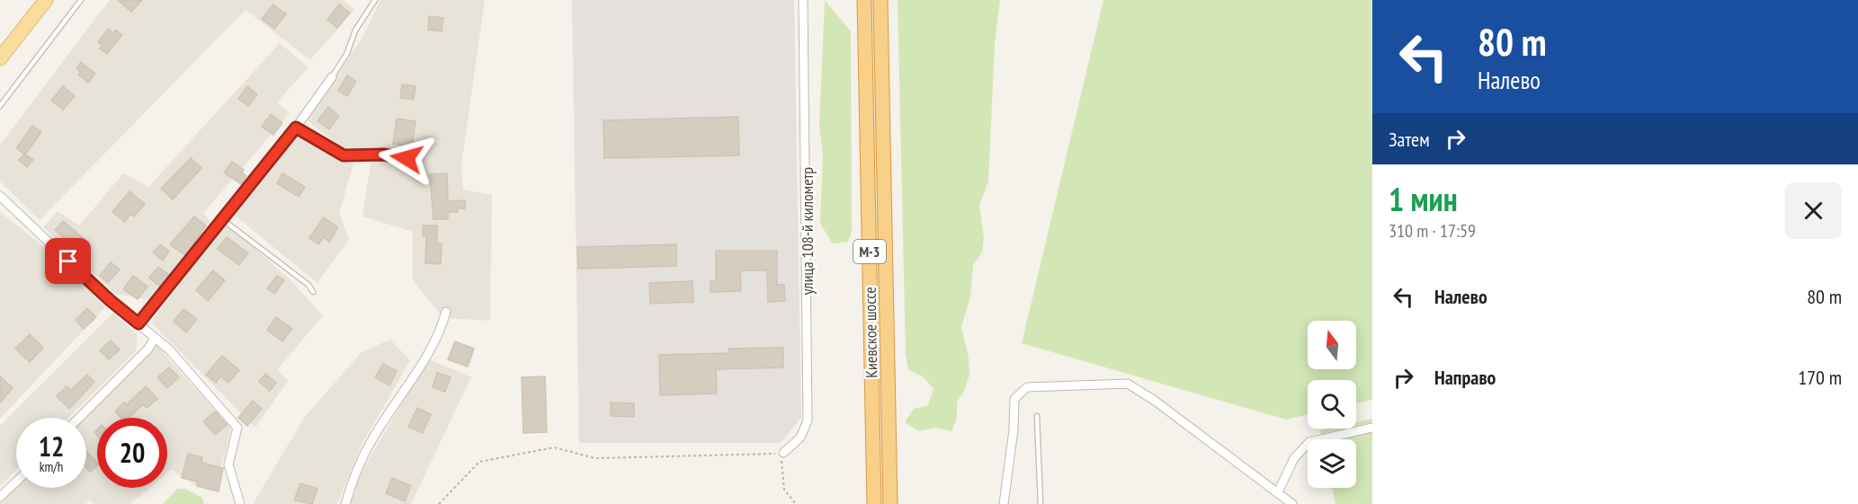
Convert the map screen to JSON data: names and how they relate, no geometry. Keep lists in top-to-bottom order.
{
  "streets": {
    "highway": ["М-3", "Киевское шоссе"],
    "street": ["улица 108-й километр"]
  },
  "north": "top",
  "page": {
    "turn": ["80 m", "Налево"],
    "then": "Затем",
    "heading": ["1 мин", "310 m · 17:59"],
    "list": [
      {
        "name": "Налево",
        "value": "80 m"
      },
      {
        "name": "Направо",
        "value": "170 m"
      }
    ],
    "speed": "12 km/h",
    "limit": "20"
  }
}
